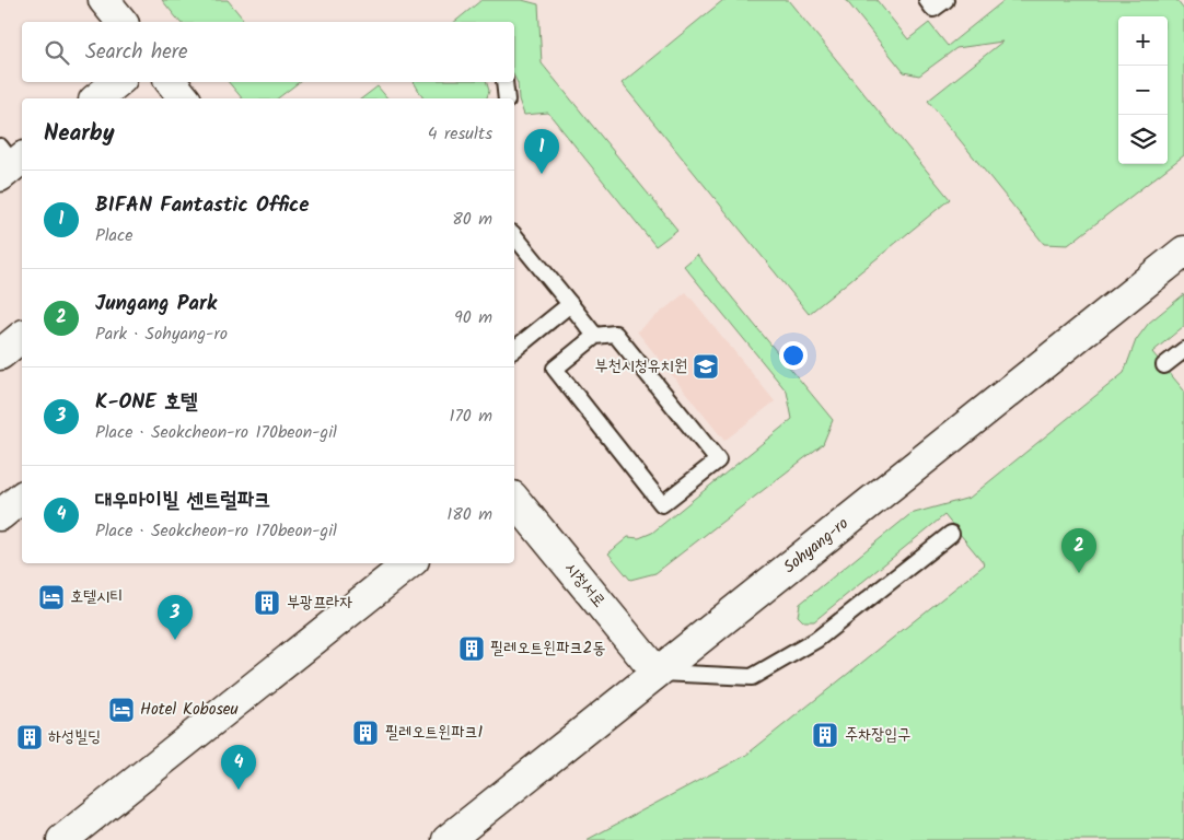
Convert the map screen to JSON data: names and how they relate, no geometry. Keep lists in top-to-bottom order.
{
  "streets": {
    "street": ["Sohyang-ro", "시청서로"]
  },
  "crossings": [
    ["Sohyang-ro", "시청서로"]
  ],
  "places": {
    "school or university": ["부천시청유치원"],
    "hotel": ["호텔시티", "Hotel Koboseu"],
    "building": [
      "부광프라자",
      "필레오트윈파크2동",
      "필레오트윈파크1",
      "주차장입구",
      "하성빌딩"
    ]
  },
  "page": {
    "map_buttons": ["+", "−"],
    "search": "Search here",
    "heading": ["Nearby", "4 results"],
    "pins": [
      "1",
      "2",
      "3",
      "4"
    ],
    "list": [
      {
        "mark": "1",
        "name": "BIFAN Fantastic Office",
        "note": "Place",
        "value": "80 m"
      },
      {
        "mark": "2",
        "name": "Jungang Park",
        "note": "Park · Sohyang-ro",
        "value": "90 m"
      },
      {
        "mark": "3",
        "name": "K-ONE 호텔",
        "note": "Place · Seokcheon-ro 170beon-gil",
        "value": "170 m"
      },
      {
        "mark": "4",
        "name": "대우마이빌 센트럴파크",
        "note": "Place · Seokcheon-ro 170beon-gil",
        "value": "180 m"
      }
    ]
  }
}
